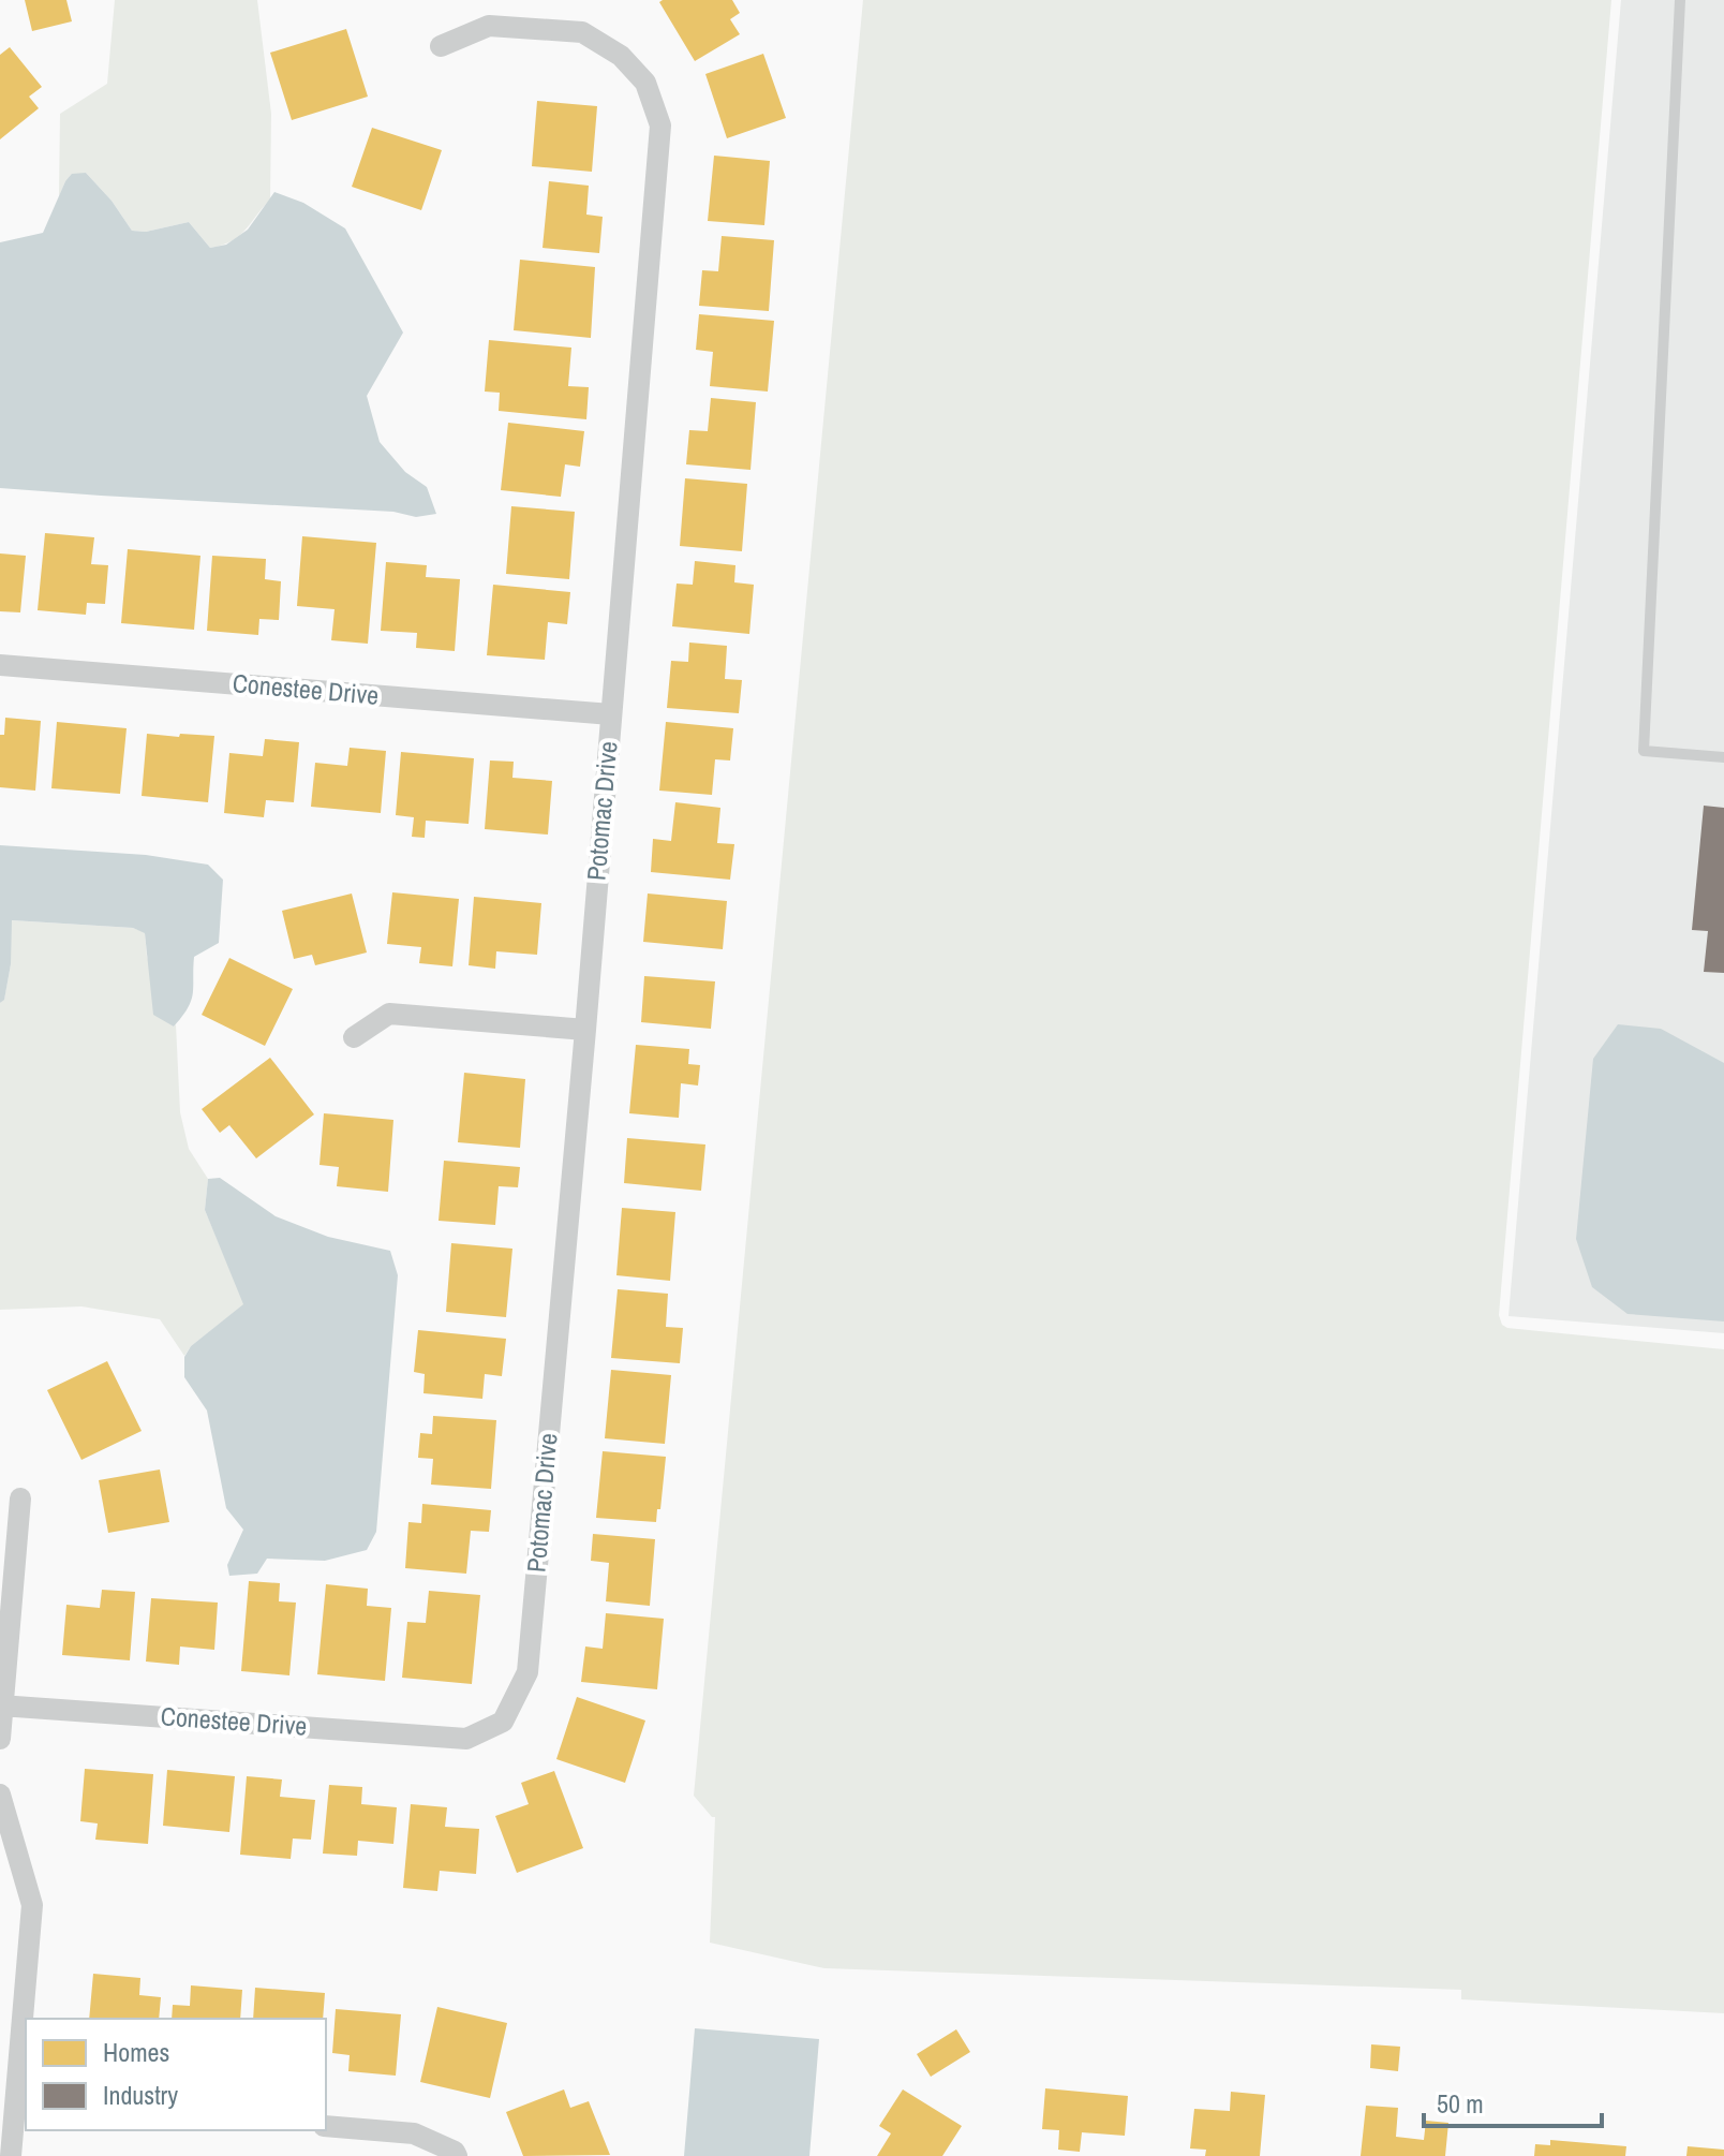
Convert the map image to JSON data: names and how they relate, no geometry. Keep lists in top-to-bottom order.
{
  "streets": {
    "street": ["Conestee Drive", "Potomac Drive"]
  },
  "crossings": [
    ["Conestee Drive", "Potomac Drive"]
  ],
  "legend": ["Homes", "Industry"],
  "scale_bar": "50 m"
}
